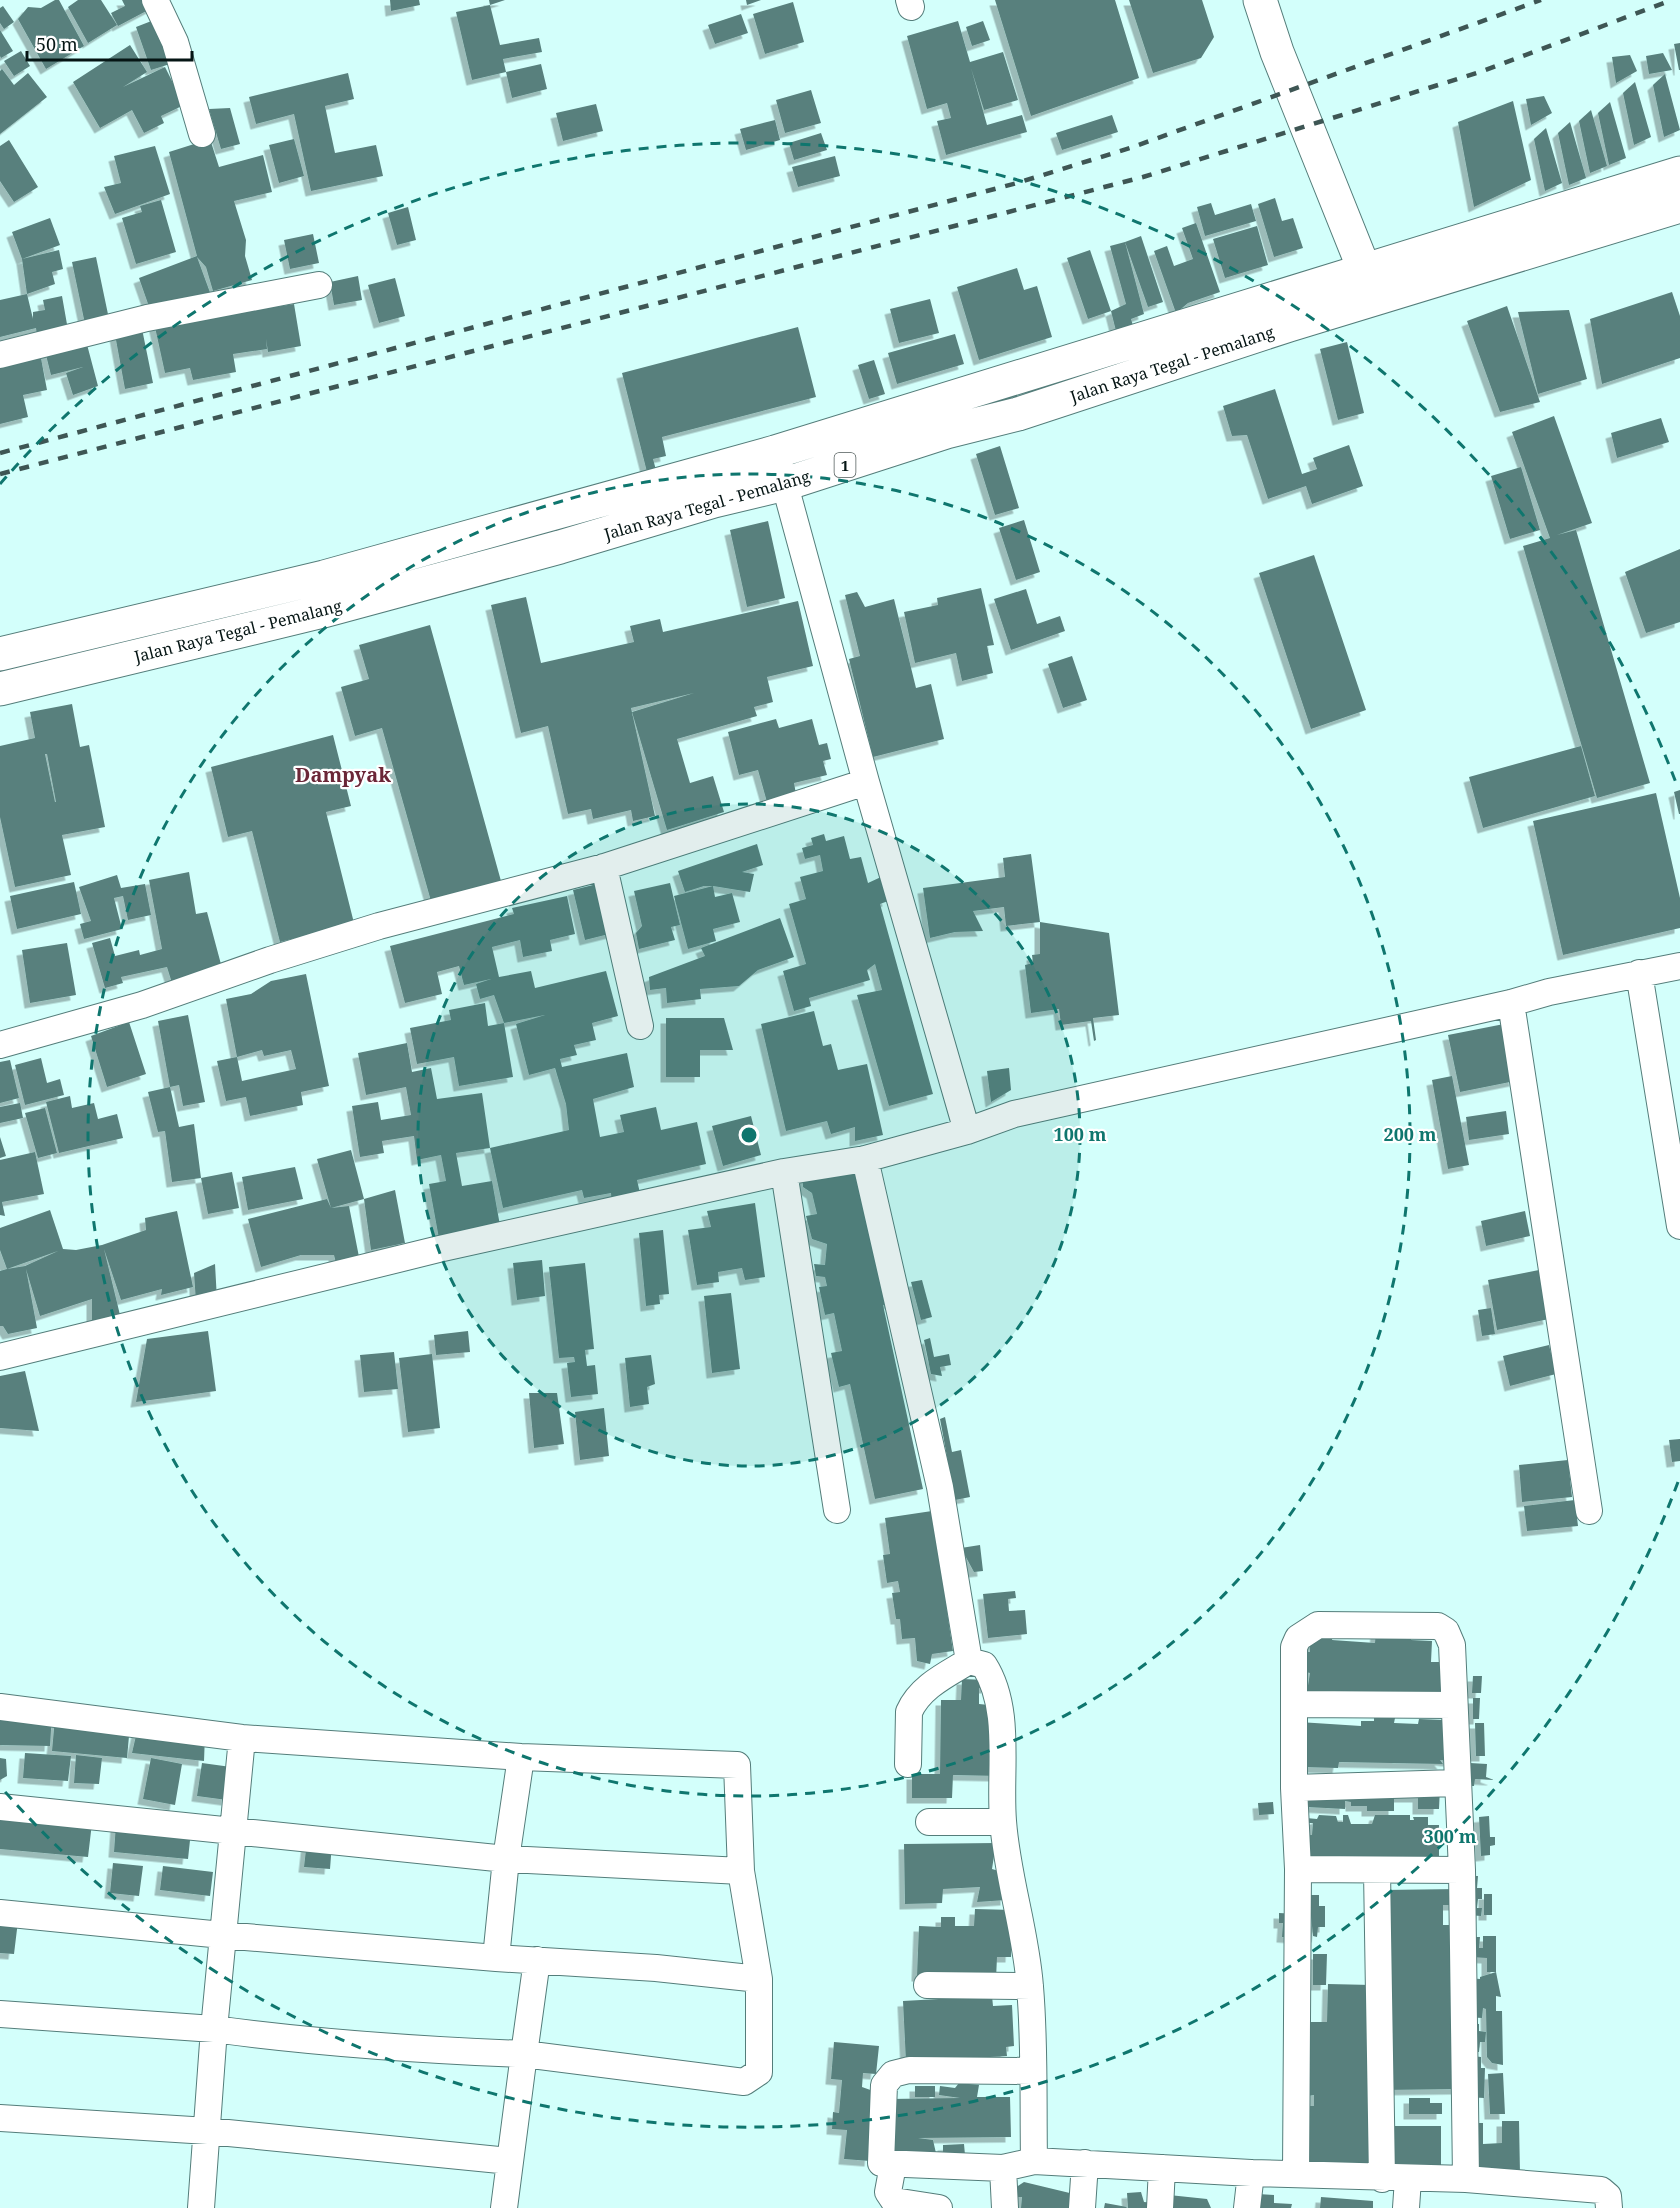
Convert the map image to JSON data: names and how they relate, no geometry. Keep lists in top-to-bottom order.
{
  "streets": {
    "main road": ["Jalan Raya Tegal - Pemalang", "1"]
  },
  "districts": ["Dampyak"],
  "scale_bar": "50 m",
  "rings": ["100 m", "200 m", "300 m"]
}
